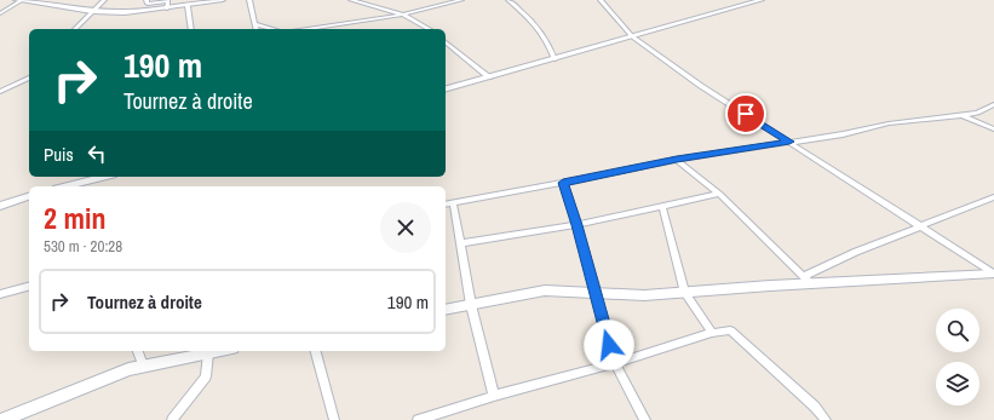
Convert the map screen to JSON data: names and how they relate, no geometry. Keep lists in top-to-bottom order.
{
  "page": {
    "turn": ["190 m", "Tournez à droite"],
    "then": "Puis",
    "heading": ["2 min", "530 m · 20:28"],
    "list": [
      {
        "name": "Tournez à droite",
        "value": "190 m"
      }
    ]
  }
}
